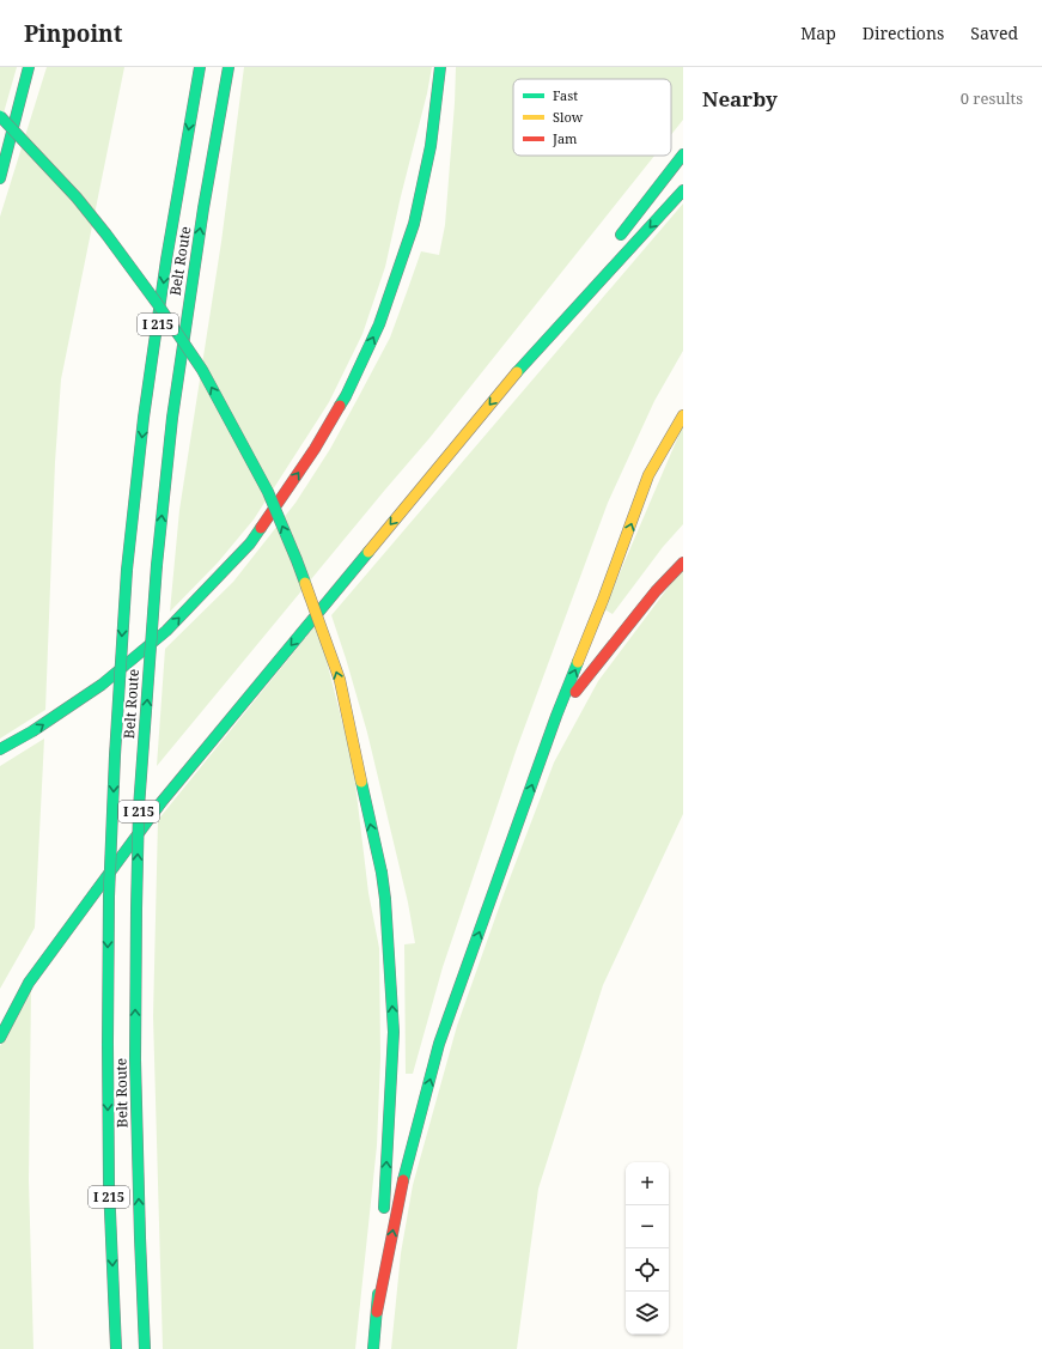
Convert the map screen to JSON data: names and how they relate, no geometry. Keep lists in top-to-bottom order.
{
  "streets": {
    "highway": ["Belt Route", "I 215"]
  },
  "legend": ["Fast", "Slow", "Jam"],
  "page": {
    "header": "Pinpoint",
    "nav": ["Map", "Directions", "Saved"],
    "heading": ["Nearby", "0 results"],
    "map_buttons": ["+", "−"]
  }
}
